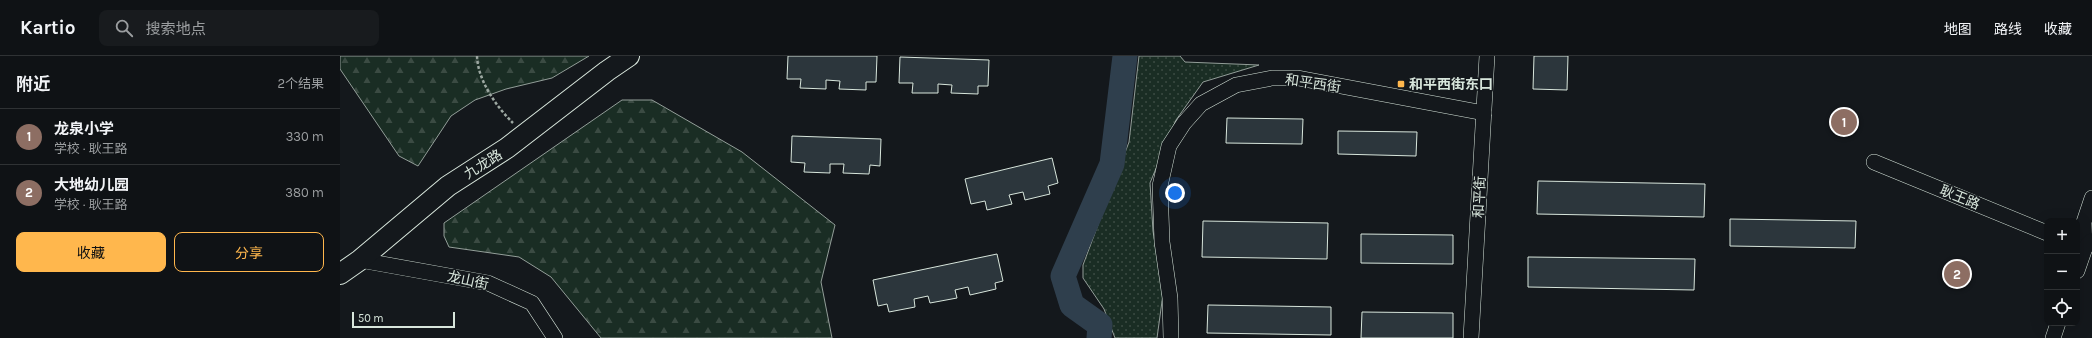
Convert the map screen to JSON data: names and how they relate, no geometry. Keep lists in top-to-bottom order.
{
  "streets": {
    "main road": ["九龙路"],
    "street": [
      "和平西街",
      "和平街",
      "耿王路",
      "龙山街"
    ]
  },
  "crossings": [
    ["和平西街", "和平街"],
    ["九龙路", "龙山街"]
  ],
  "places": {
    "transit": ["和平西街东口"]
  },
  "scale_bar": "50 m",
  "page": {
    "header": "Kartio",
    "search": "搜索地点",
    "nav": ["地图", "路线", "收藏"],
    "heading": ["附近", "2个结果"],
    "pins": ["1", "2"],
    "list": [
      {
        "mark": "1",
        "name": "龙泉小学",
        "note": "学校 · 耿王路",
        "value": "330 m"
      },
      {
        "mark": "2",
        "name": "大地幼儿园",
        "note": "学校 · 耿王路",
        "value": "380 m"
      }
    ],
    "map_buttons": ["+", "−"],
    "buttons": ["收藏", "分享"],
    "scale": "50 m"
  }
}
